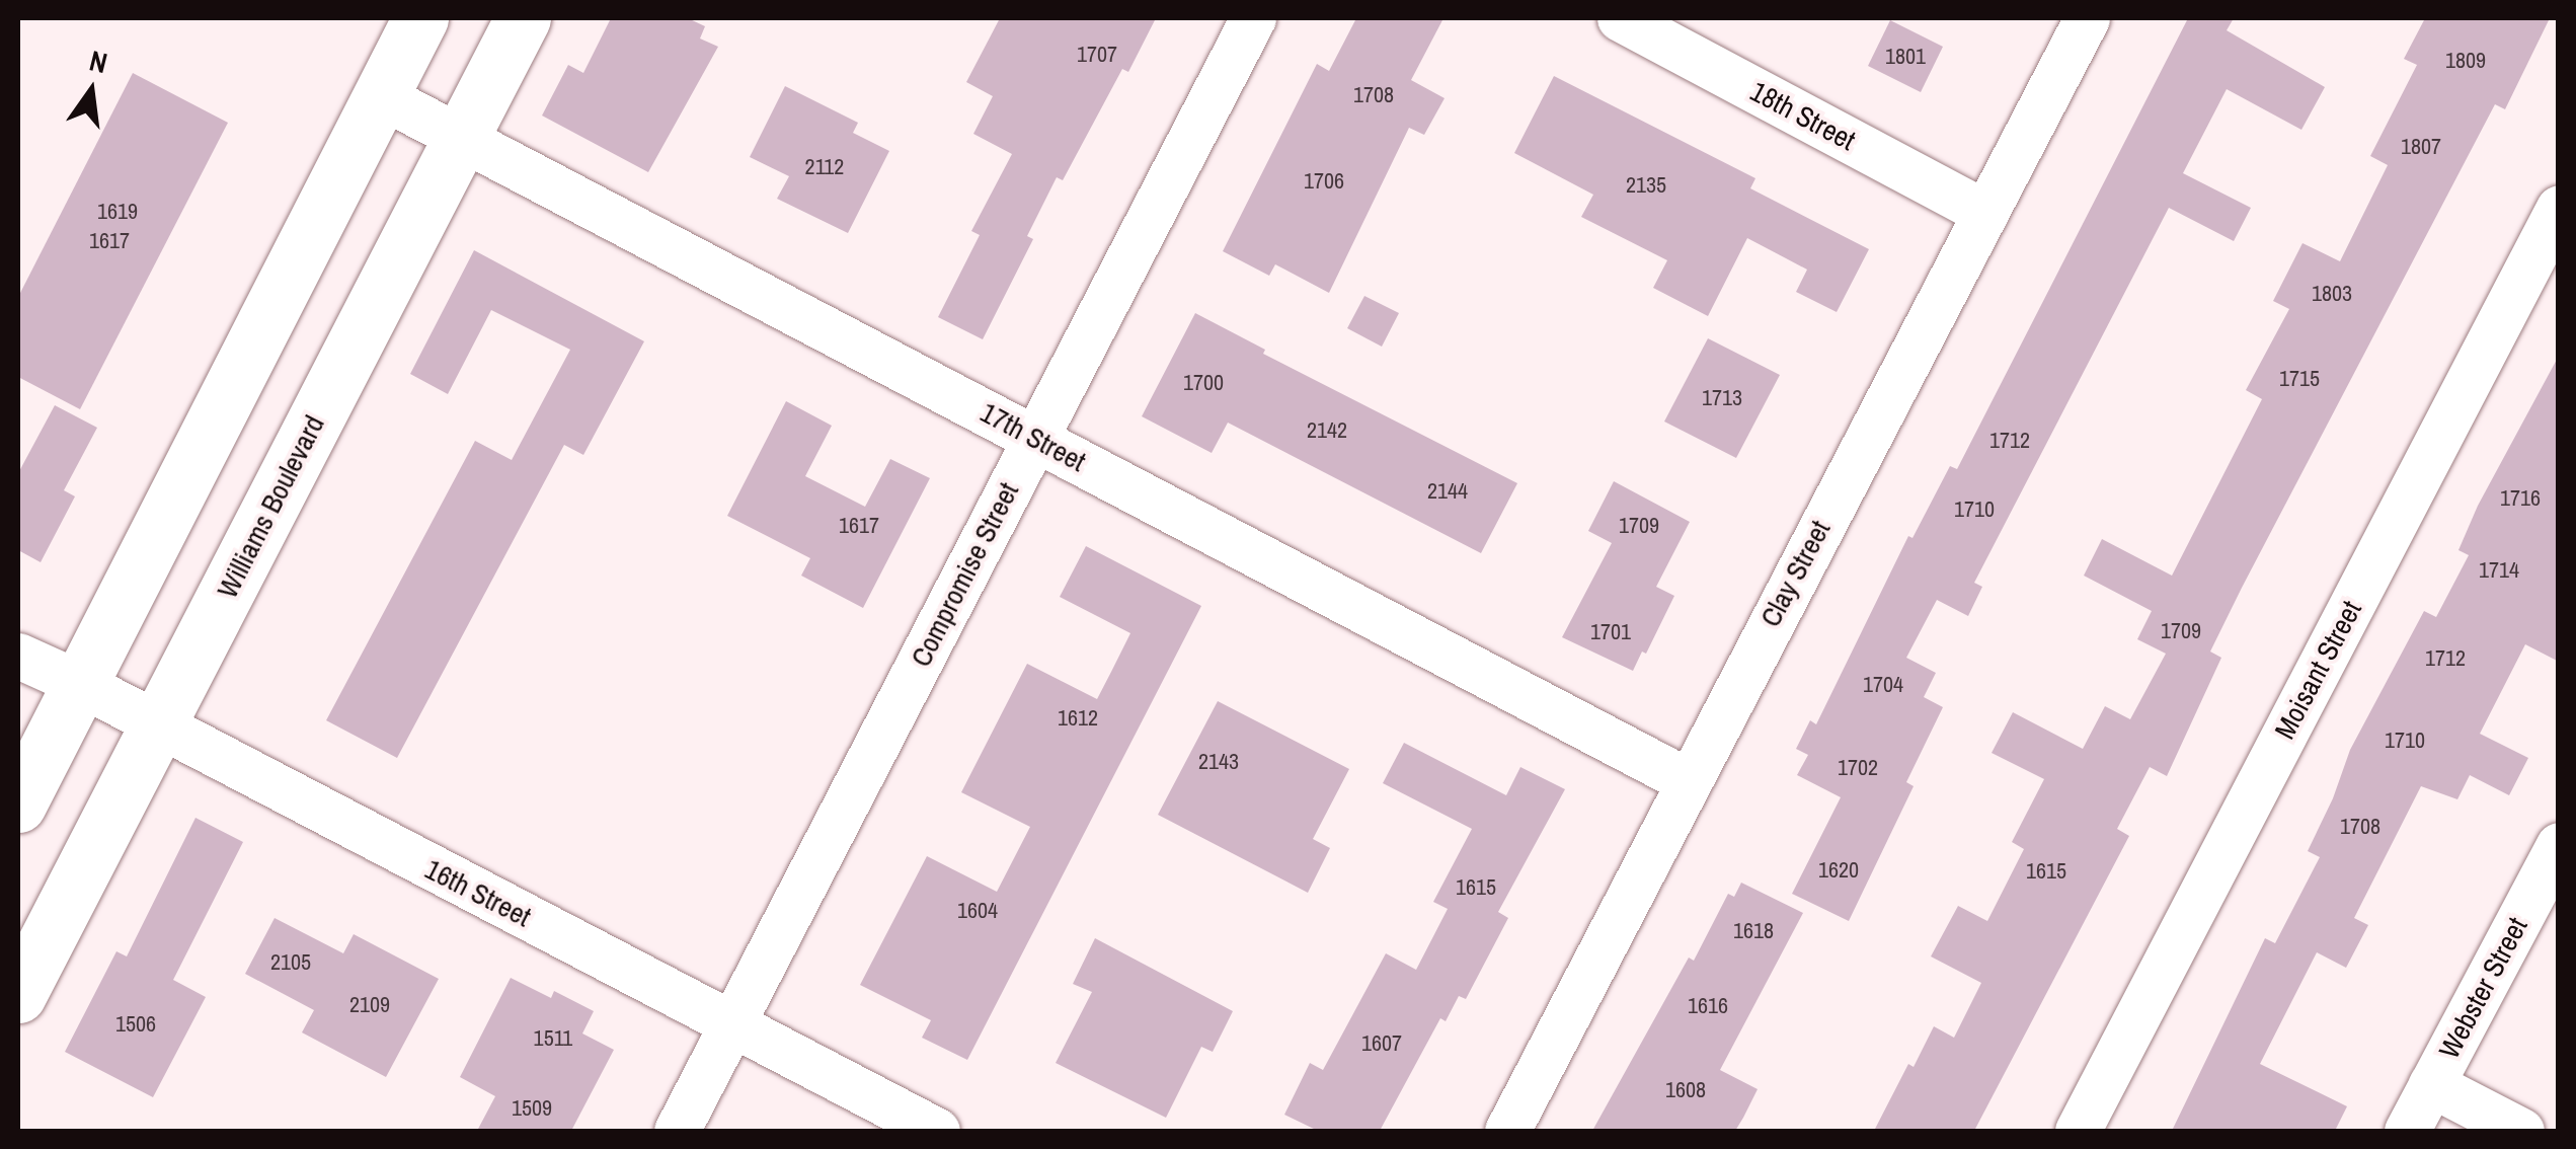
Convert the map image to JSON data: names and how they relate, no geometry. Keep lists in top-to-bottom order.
{
  "streets": {
    "main road": ["Williams Boulevard"],
    "street": [
      "18th Street",
      "17th Street",
      "Clay Street",
      "Compromise Street",
      "Moisant Street",
      "16th Street",
      "Webster Street"
    ]
  },
  "crossings": [
    ["18th Street", "Clay Street"],
    ["17th Street", "Williams Boulevard"],
    ["17th Street", "Clay Street"],
    ["17th Street", "Compromise Street"],
    ["Williams Boulevard", "16th Street"],
    ["Compromise Street", "16th Street"]
  ],
  "house_numbers": [
    "1707",
    "1801",
    "1809",
    "1708",
    "1807",
    "2112",
    "1706",
    "2135",
    "1619",
    "1617",
    "1803",
    "1715",
    "1700",
    "1713",
    "2142",
    "1712",
    "2144",
    "1716",
    "1710",
    "1617",
    "1709",
    "1714",
    "1709",
    "1701",
    "1712",
    "1704",
    "1612",
    "1710",
    "2143",
    "1702",
    "1708",
    "1620",
    "1615",
    "1615",
    "1604",
    "1618",
    "2105",
    "2109",
    "1616",
    "1506",
    "1511",
    "1607",
    "1608",
    "1509"
  ],
  "north": "top"
}
